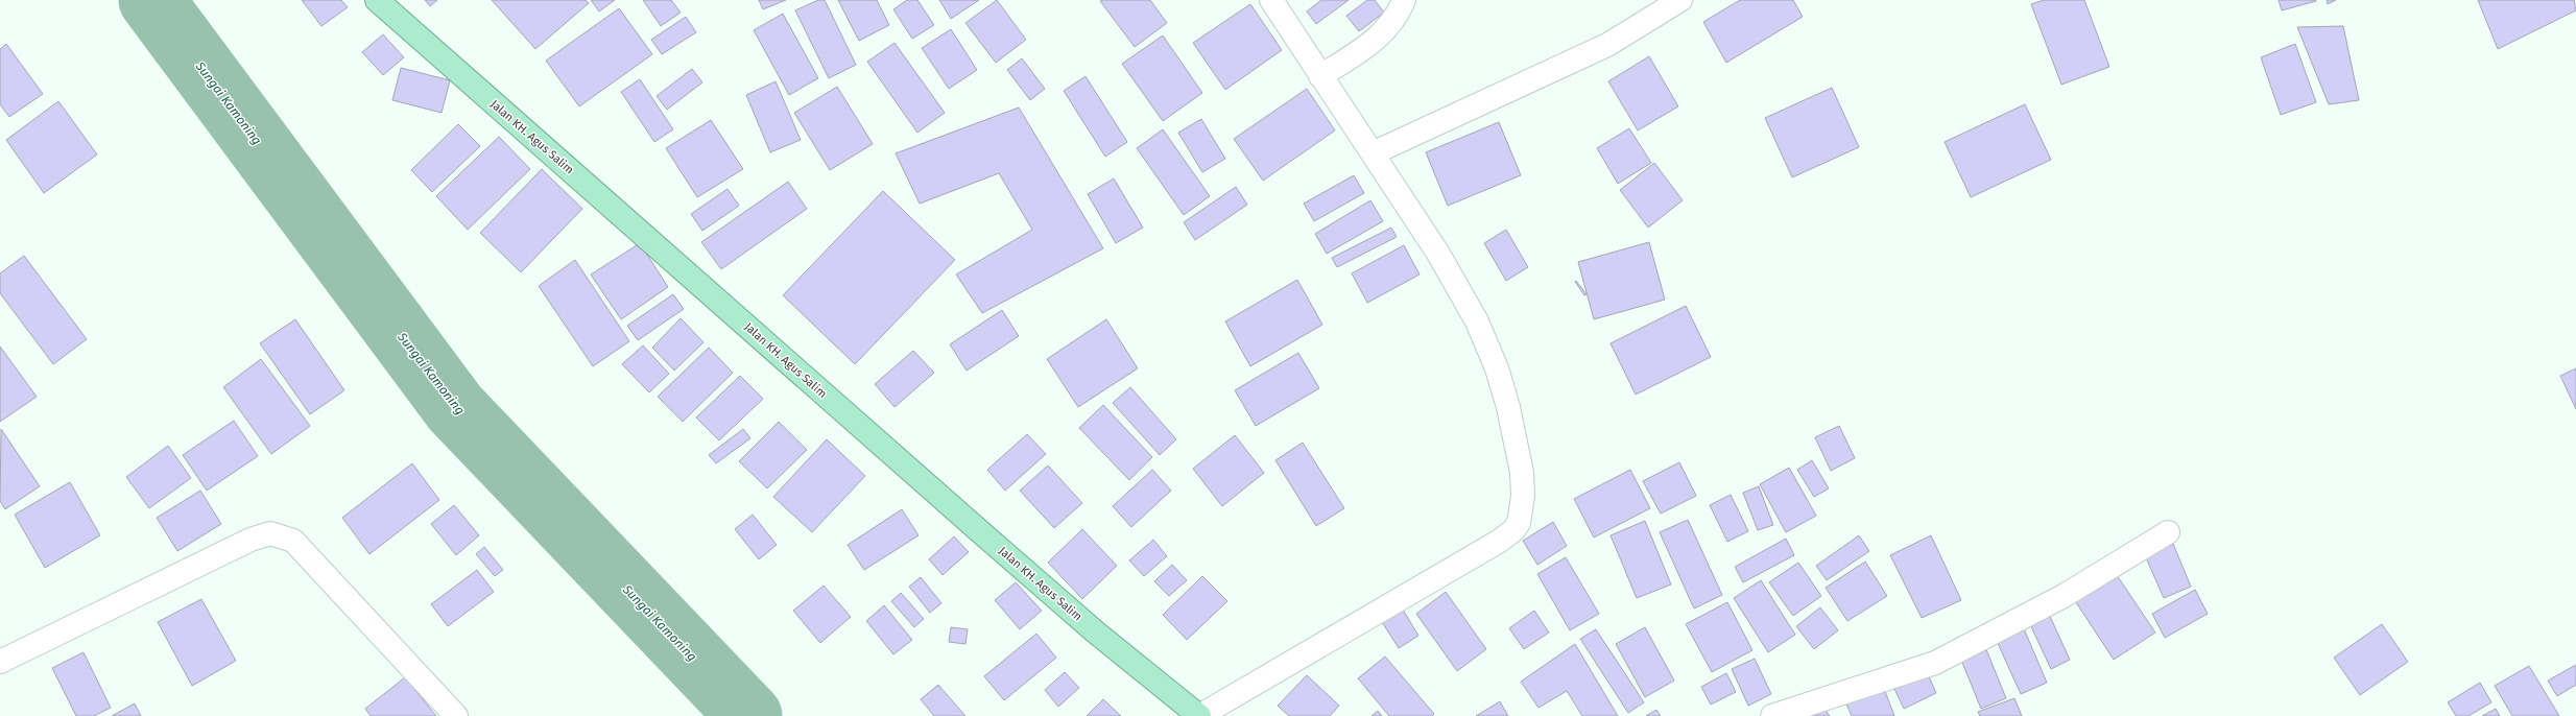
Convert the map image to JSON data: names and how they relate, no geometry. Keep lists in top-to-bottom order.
{
  "streets": {
    "highway": ["Jalan KH. Agus Salim"]
  },
  "water": ["Sungai Kamoning"]
}
